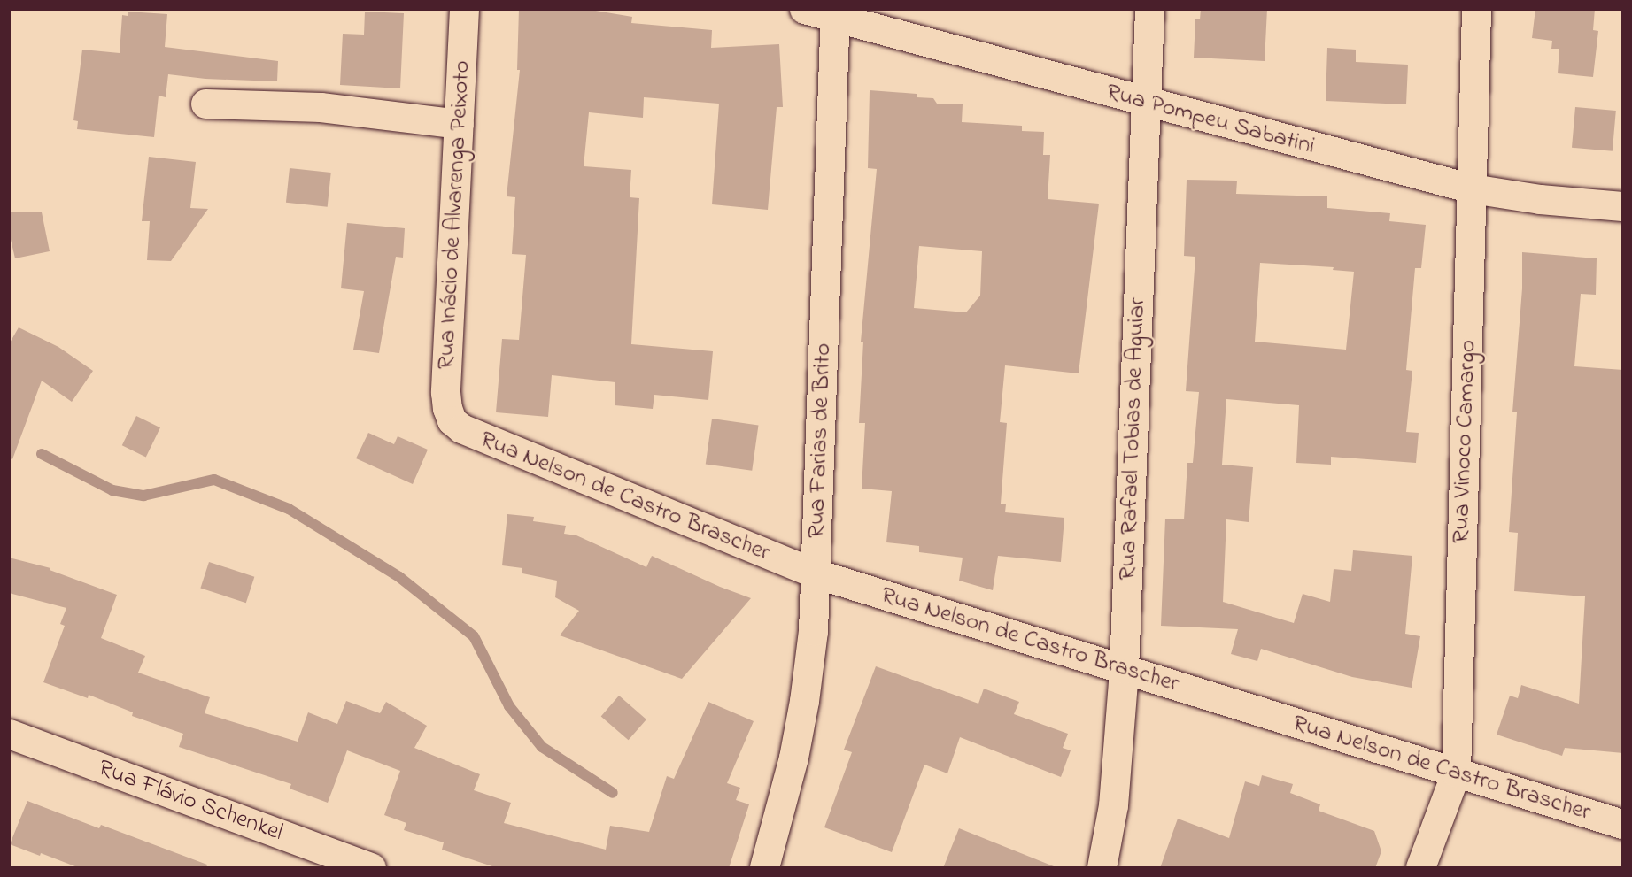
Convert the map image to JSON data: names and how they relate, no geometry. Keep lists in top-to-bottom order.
{
  "streets": {
    "street": [
      "Rua Pompeu Sabatini",
      "Rua Inácio de Alvarenga Peixoto",
      "Rua Rafael Tobias de Aguiar",
      "Rua Farias de Brito",
      "Rua Vinoco Camargo",
      "Rua Nelson de Castro Brascher",
      "Rua Flávio Schenkel"
    ]
  },
  "crossings": [
    ["Rua Pompeu Sabatini", "Rua Rafael Tobias de Aguiar"],
    ["Rua Pompeu Sabatini", "Rua Farias de Brito"],
    ["Rua Pompeu Sabatini", "Rua Vinoco Camargo"],
    ["Rua Inácio de Alvarenga Peixoto", "Rua Nelson de Castro Brascher"],
    ["Rua Rafael Tobias de Aguiar", "Rua Nelson de Castro Brascher"],
    ["Rua Farias de Brito", "Rua Nelson de Castro Brascher"],
    ["Rua Vinoco Camargo", "Rua Nelson de Castro Brascher"]
  ]
}
